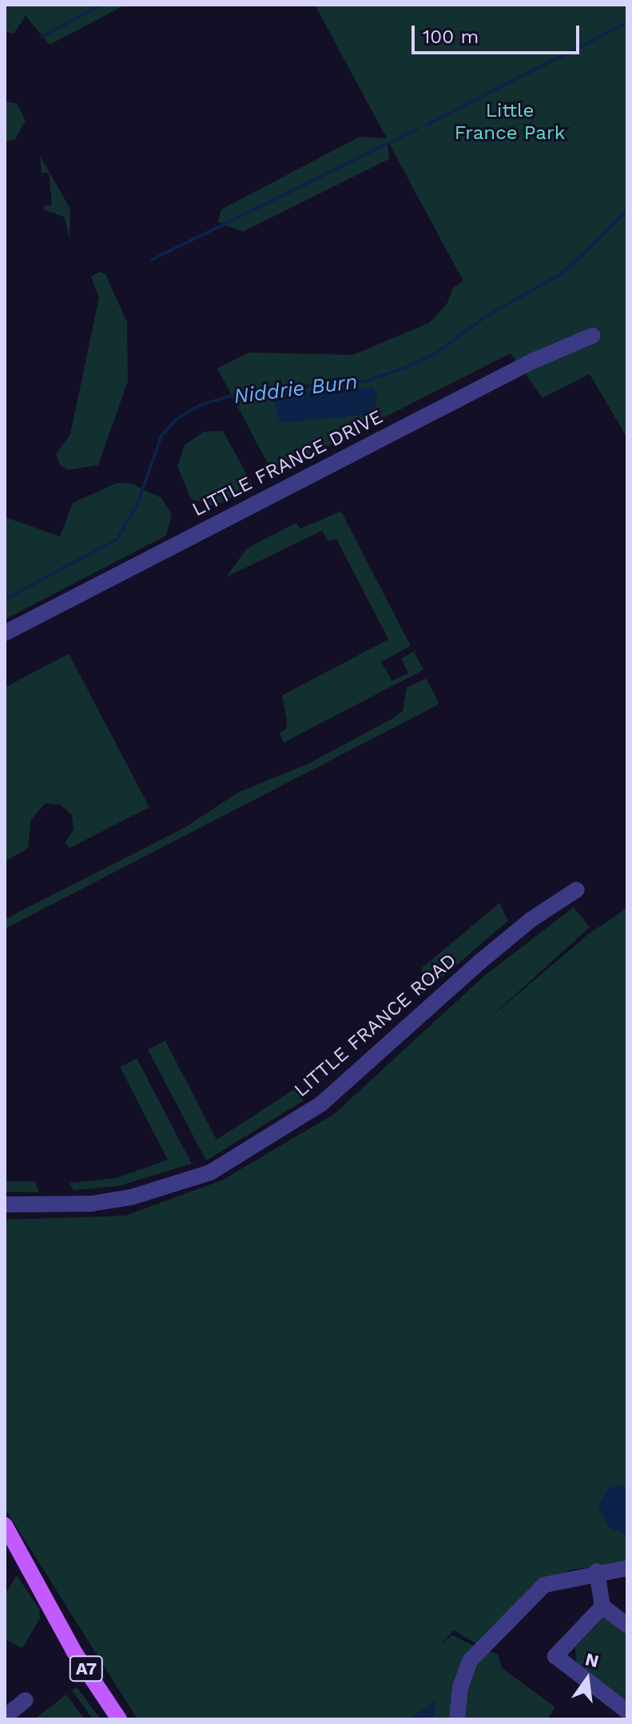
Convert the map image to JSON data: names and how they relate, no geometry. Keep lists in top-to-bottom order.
{
  "streets": {
    "main road": ["A7"],
    "street": ["LITTLE FRANCE DRIVE", "LITTLE FRANCE ROAD"]
  },
  "water": ["Niddrie Burn"],
  "parks": ["Little France Park"],
  "scale_bar": "100 m",
  "north": "top"
}
